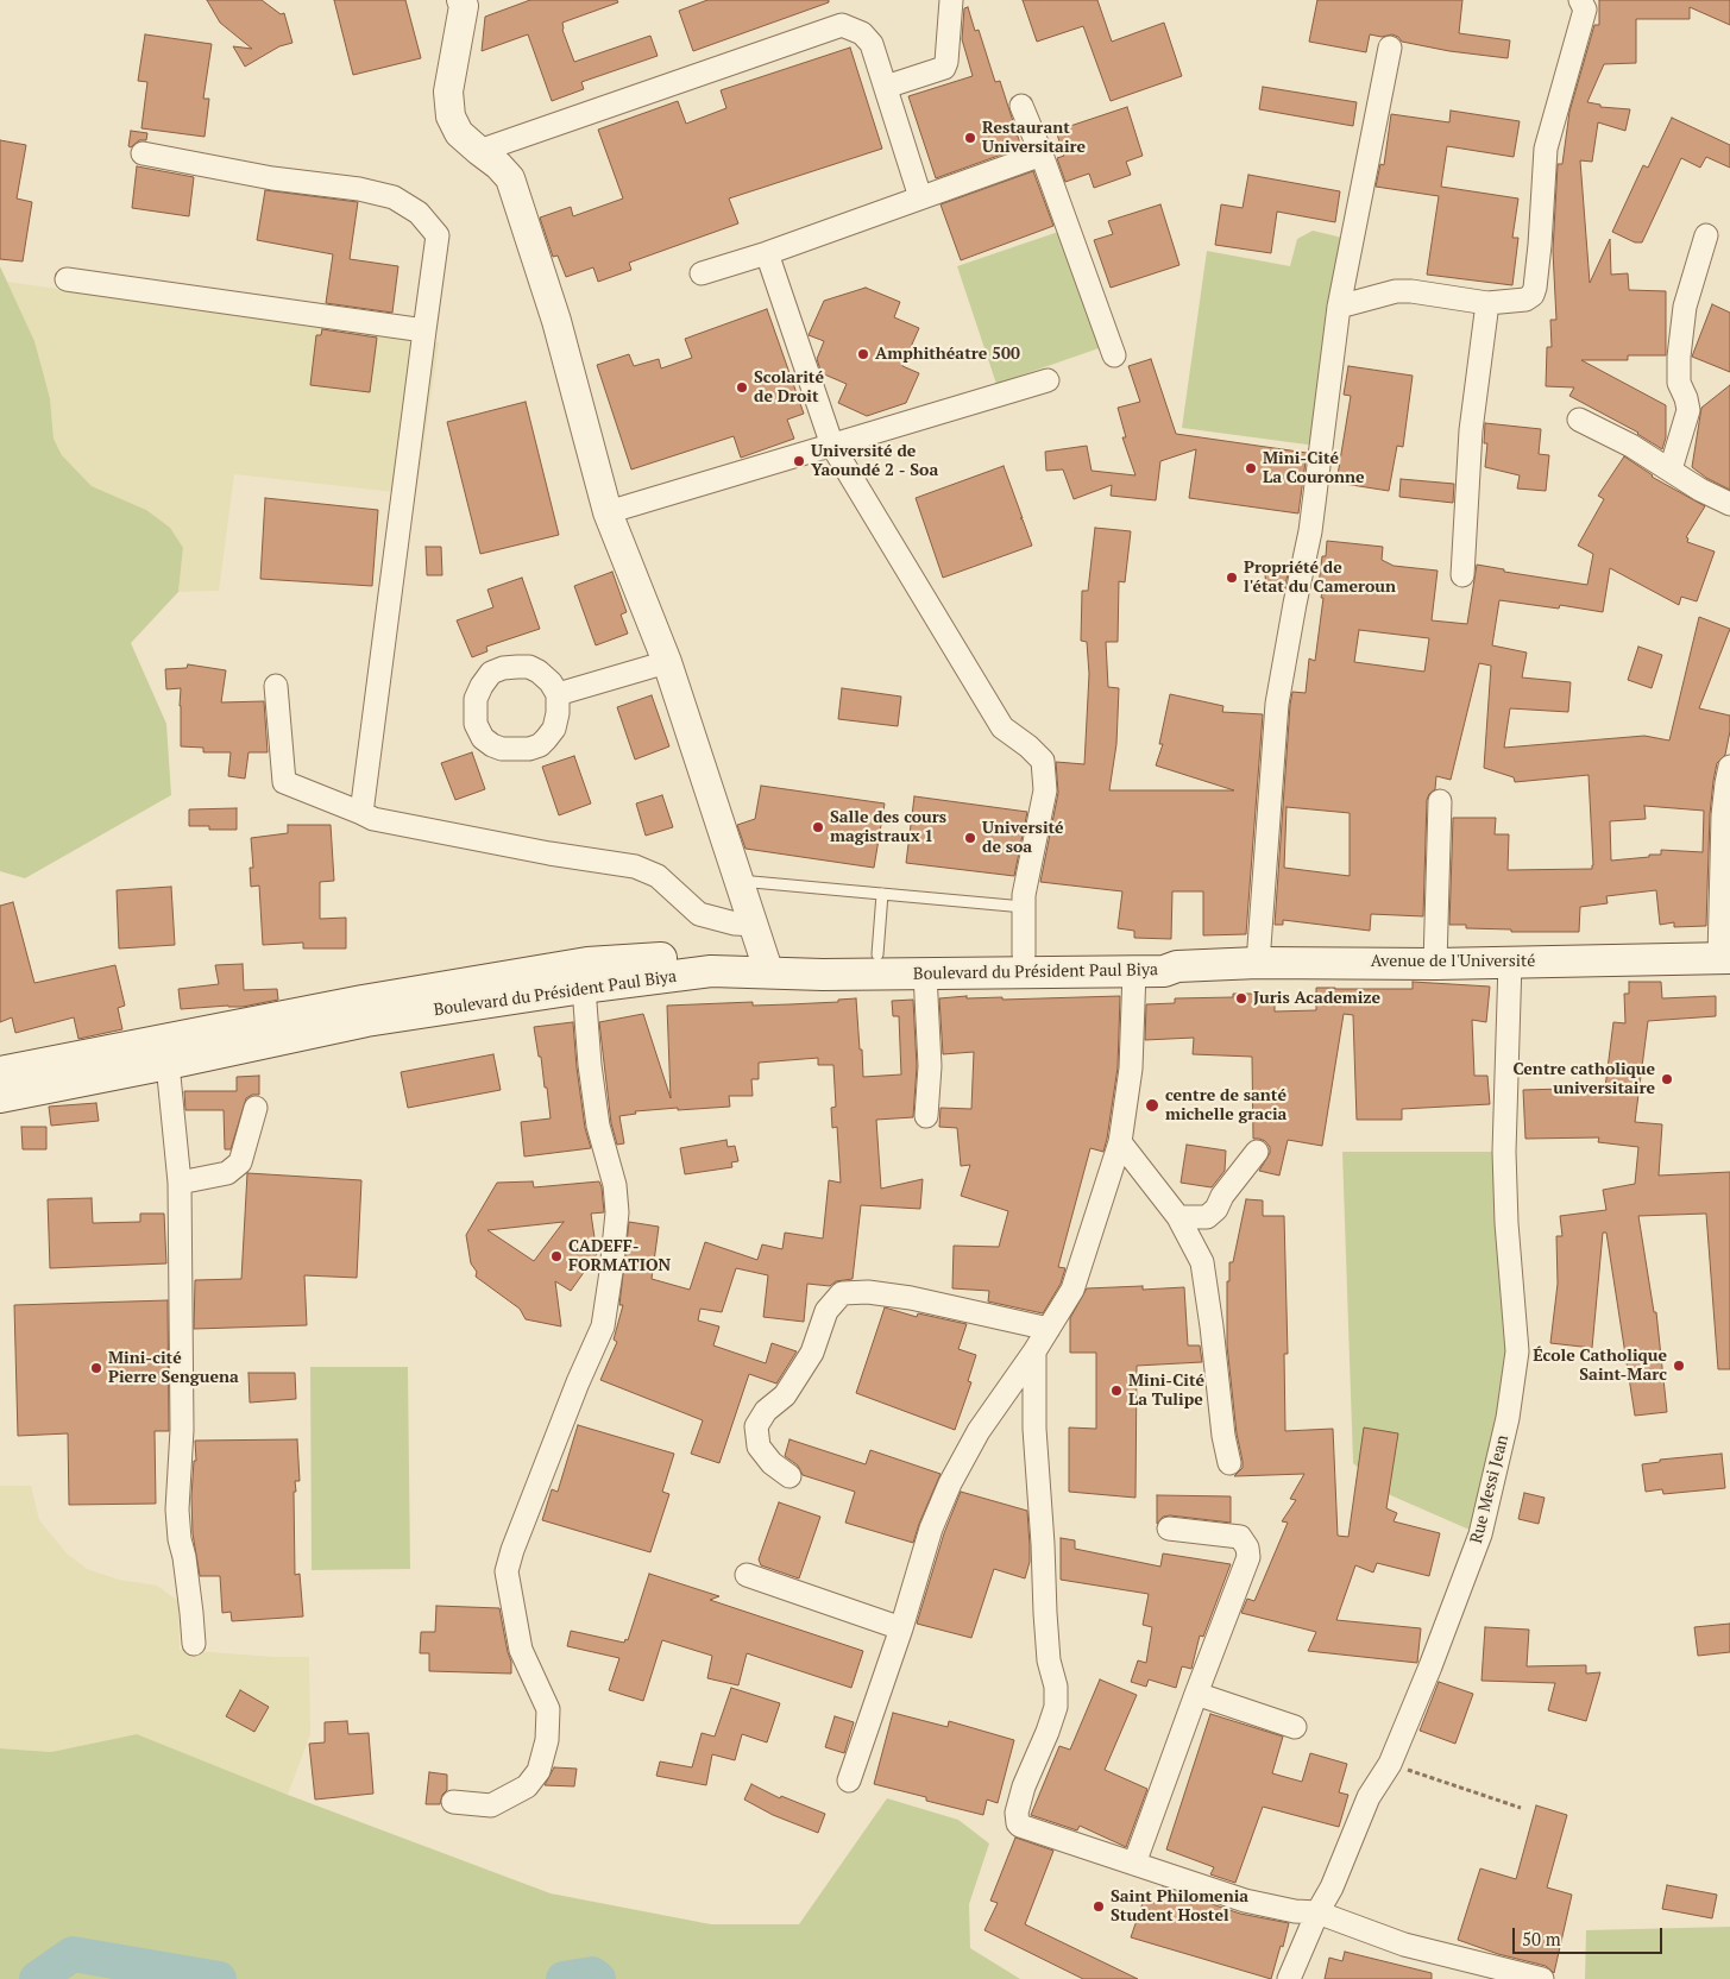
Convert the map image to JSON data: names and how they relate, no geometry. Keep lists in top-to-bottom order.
{
  "streets": {
    "main road": ["Avenue de l'Université", "Boulevard du Président Paul Biya"],
    "street": ["Rue Messi Jean"]
  },
  "crossings": [
    ["Avenue de l'Université", "Boulevard du Président Paul Biya"],
    ["Avenue de l'Université", "Rue Messi Jean"]
  ],
  "places": [
    "Restaurant Universitaire",
    "Amphithéatre 500",
    "Scolarité de Droit",
    "Université de Yaoundé 2 - Soa",
    "Mini-Cité La Couronne",
    "Propriété de l'état du Cameroun",
    "Salle des cours magistraux 1",
    "Université de soa",
    "Juris Academize",
    "Centre catholique universitaire",
    "centre de santé michelle gracia",
    "CADEFF- FORMATION",
    "École Catholique Saint-Marc",
    "Mini-cité Pierre Senguena",
    "Mini-Cité La Tulipe",
    "Saint Philomenia Student Hostel"
  ],
  "scale_bar": "50 m"
}
